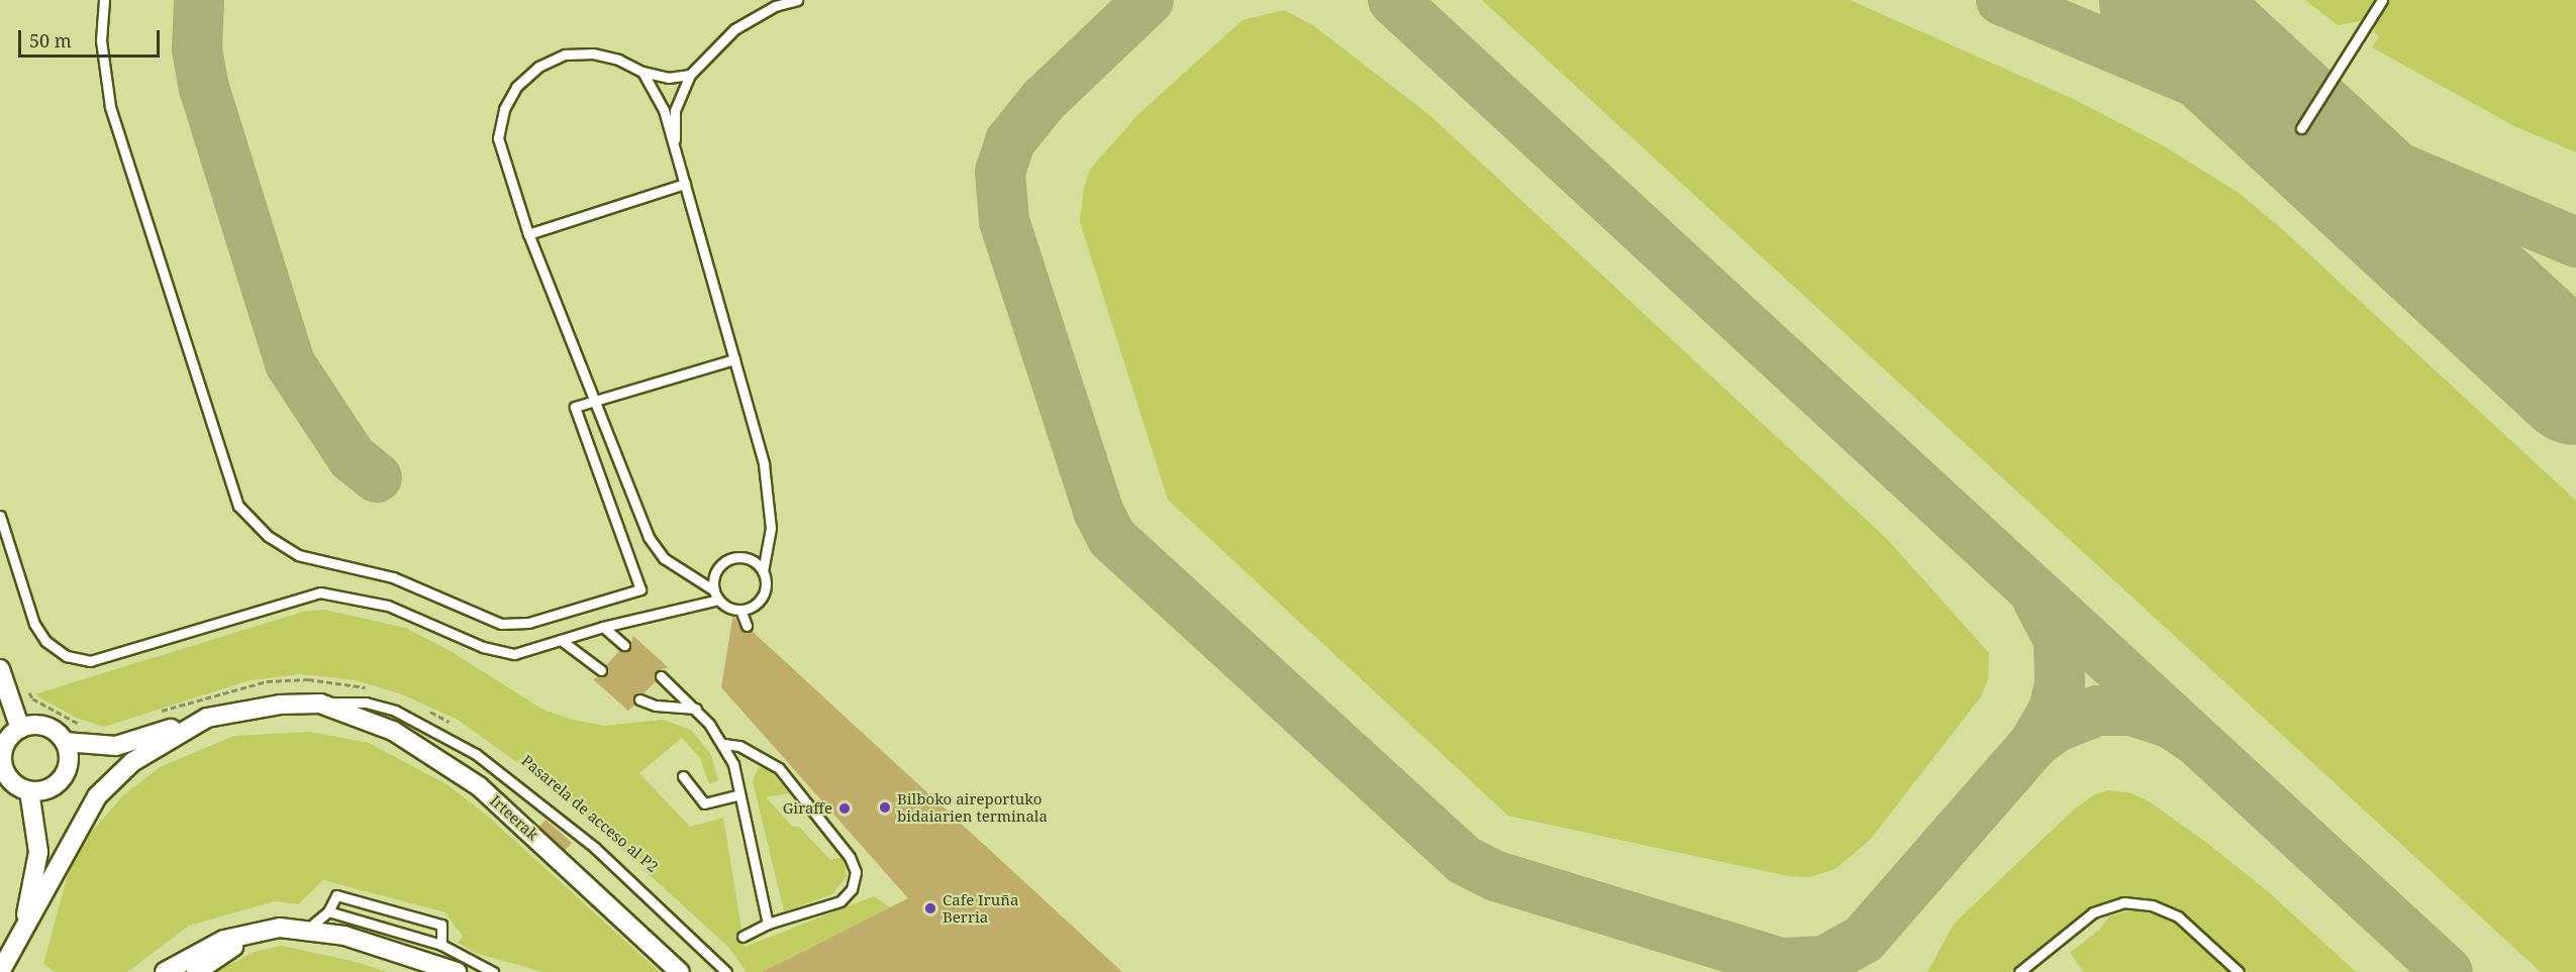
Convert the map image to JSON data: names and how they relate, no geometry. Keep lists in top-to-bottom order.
{
  "streets": {
    "street": ["Irteerak"]
  },
  "places": ["Bilboko aireportuko bidaiarien terminala", "Giraffe", "Cafe Iruña Berria"],
  "scale_bar": "50 m"
}
